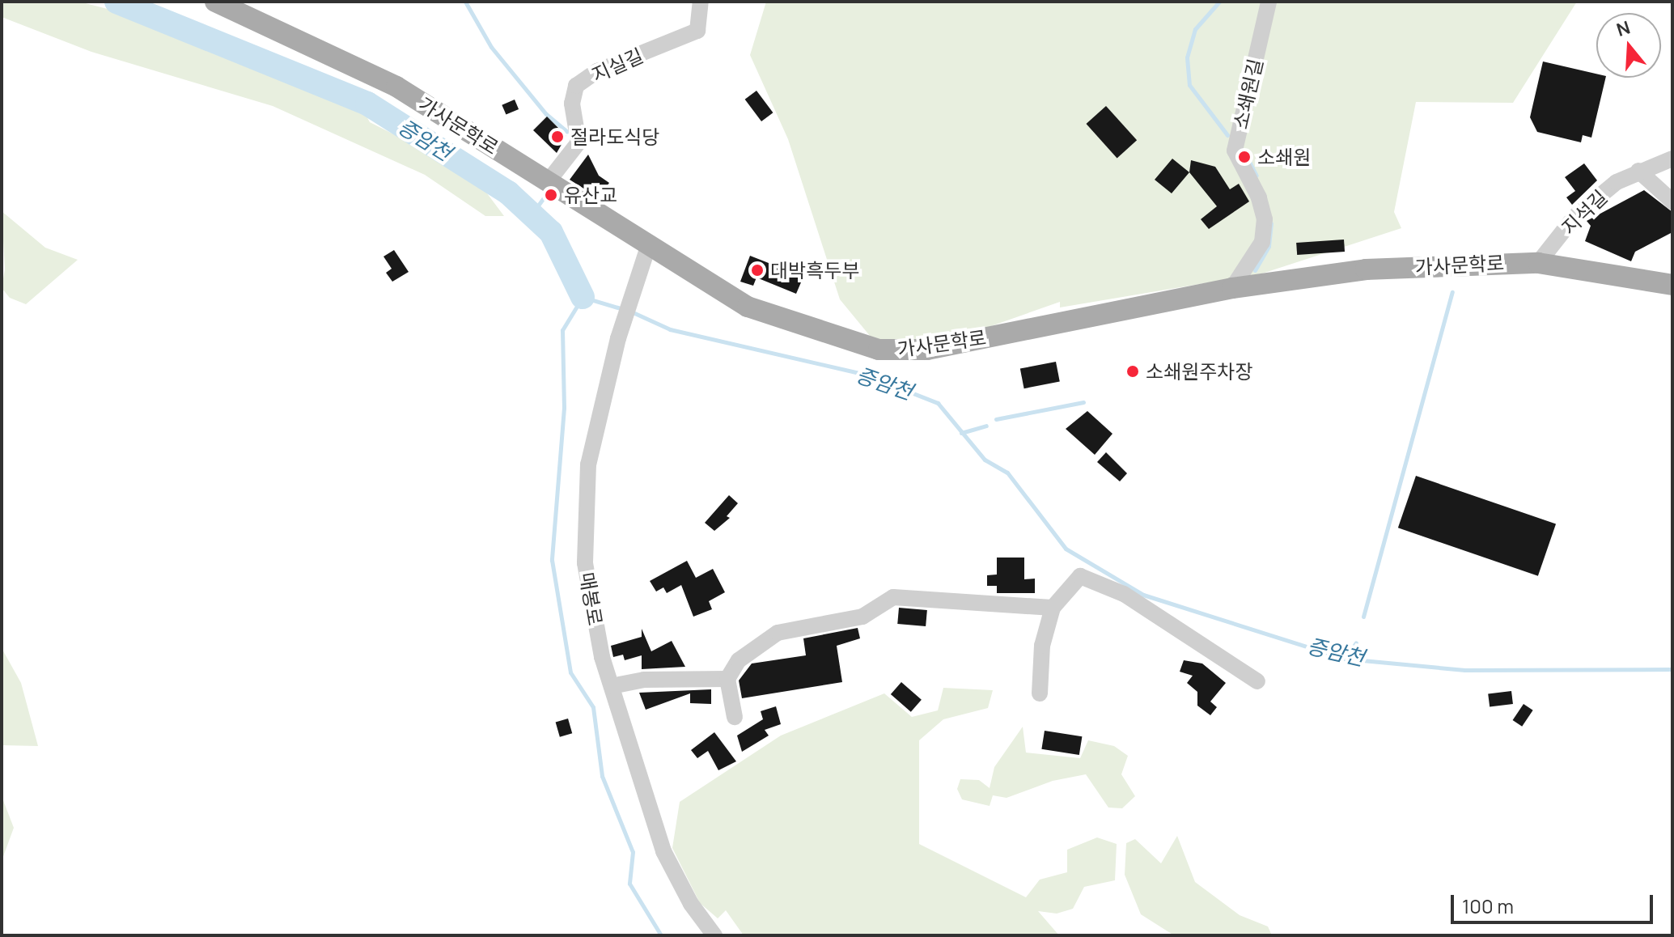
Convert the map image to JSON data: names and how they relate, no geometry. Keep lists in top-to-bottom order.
{
  "streets": {
    "main road": ["가사문학로"],
    "street": [
      "지실길",
      "소쇄원길",
      "지석길",
      "매봉로"
    ]
  },
  "crossings": [
    ["지실길", "가사문학로"],
    ["소쇄원길", "가사문학로"],
    ["가사문학로", "지석길"],
    ["가사문학로", "매봉로"]
  ],
  "water": ["증암천"],
  "places": [
    "절라도식당",
    "소쇄원",
    "유산교",
    "대박흑두부",
    "소쇄원주차장"
  ],
  "scale_bar": "100 m",
  "north": "top"
}
